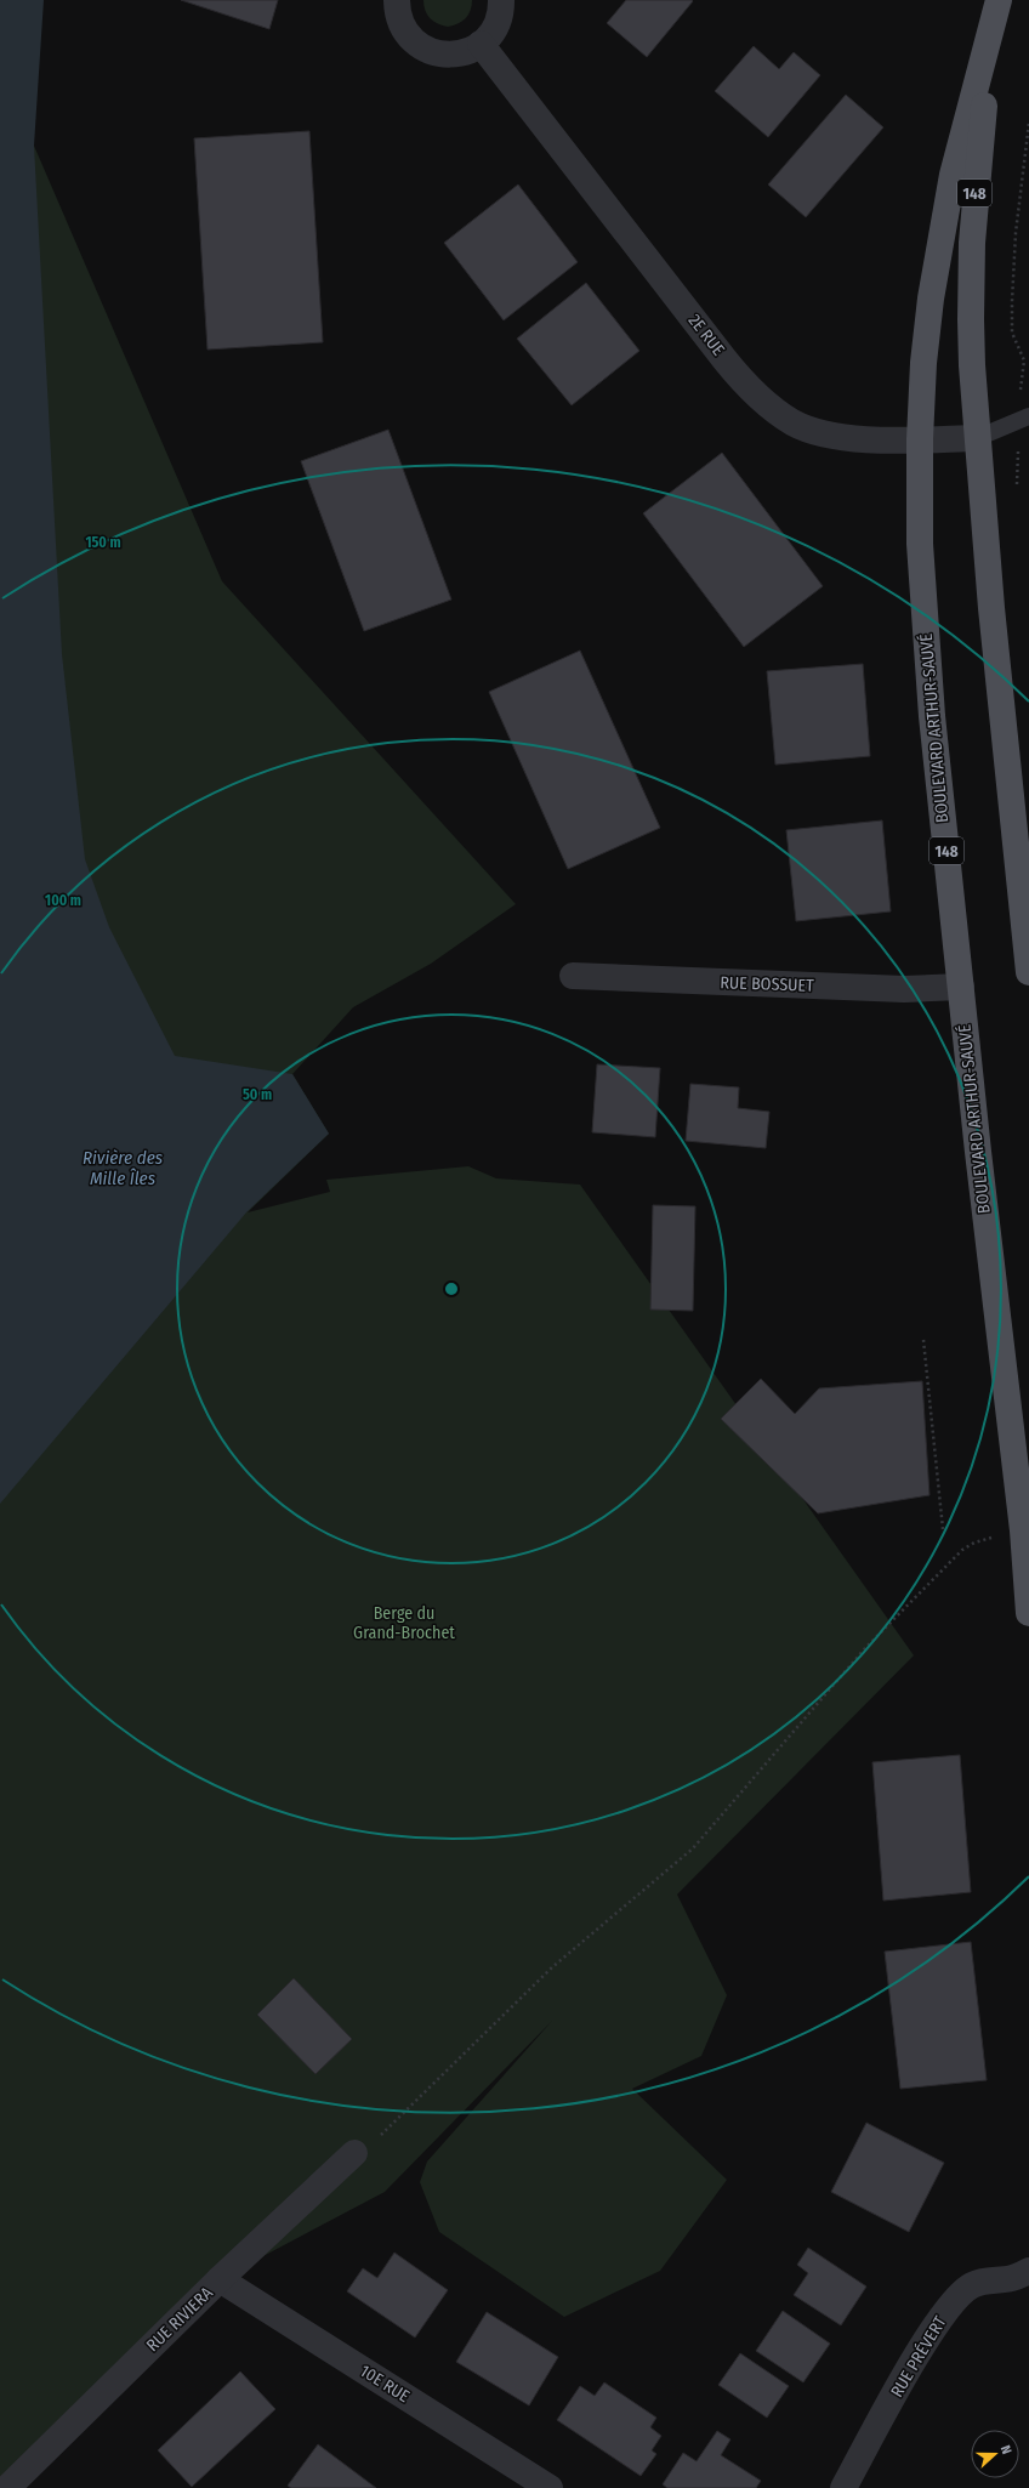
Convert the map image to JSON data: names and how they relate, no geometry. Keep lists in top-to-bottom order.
{
  "streets": {
    "main road": ["148", "BOULEVARD ARTHUR-SAUVÉ"],
    "street": [
      "2E RUE",
      "RUE BOSSUET",
      "RUE RIVIERA",
      "RUE PRÉVERT",
      "10E RUE"
    ]
  },
  "crossings": [
    ["2E RUE", "BOULEVARD ARTHUR-SAUVÉ"],
    ["BOULEVARD ARTHUR-SAUVÉ", "RUE BOSSUET"],
    ["RUE RIVIERA", "10E RUE"]
  ],
  "water": ["Rivière des Mille Îles"],
  "parks": ["Berge du Grand-Brochet"],
  "north": "right",
  "rings": ["150 m", "100 m", "50 m"]
}
